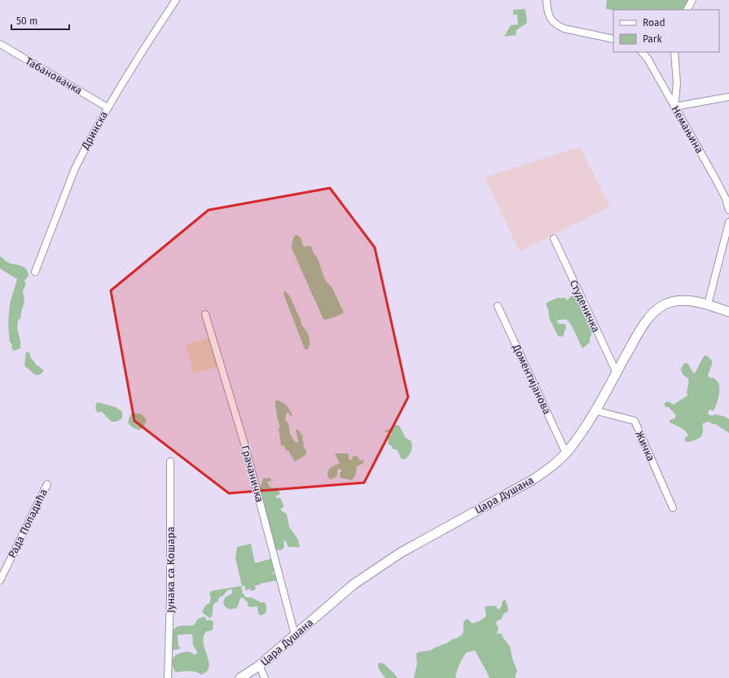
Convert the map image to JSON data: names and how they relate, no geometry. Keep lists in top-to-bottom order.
{
  "streets": {
    "street": [
      "Табановачка",
      "Немањина",
      "Дринска",
      "Студеничка",
      "Доментијанова",
      "Жичка",
      "Грачаничка",
      "Цара Душана",
      "Рада Попадића",
      "Јунака са Кошара"
    ]
  },
  "crossings": [
    ["Табановачка", "Дринска"],
    ["Студеничка", "Цара Душана"],
    ["Доментијанова", "Цара Душана"],
    ["Жичка", "Цара Душана"],
    ["Грачаничка", "Цара Душана"]
  ],
  "legend": ["Road", "Park"],
  "scale_bar": "50 m"
}
